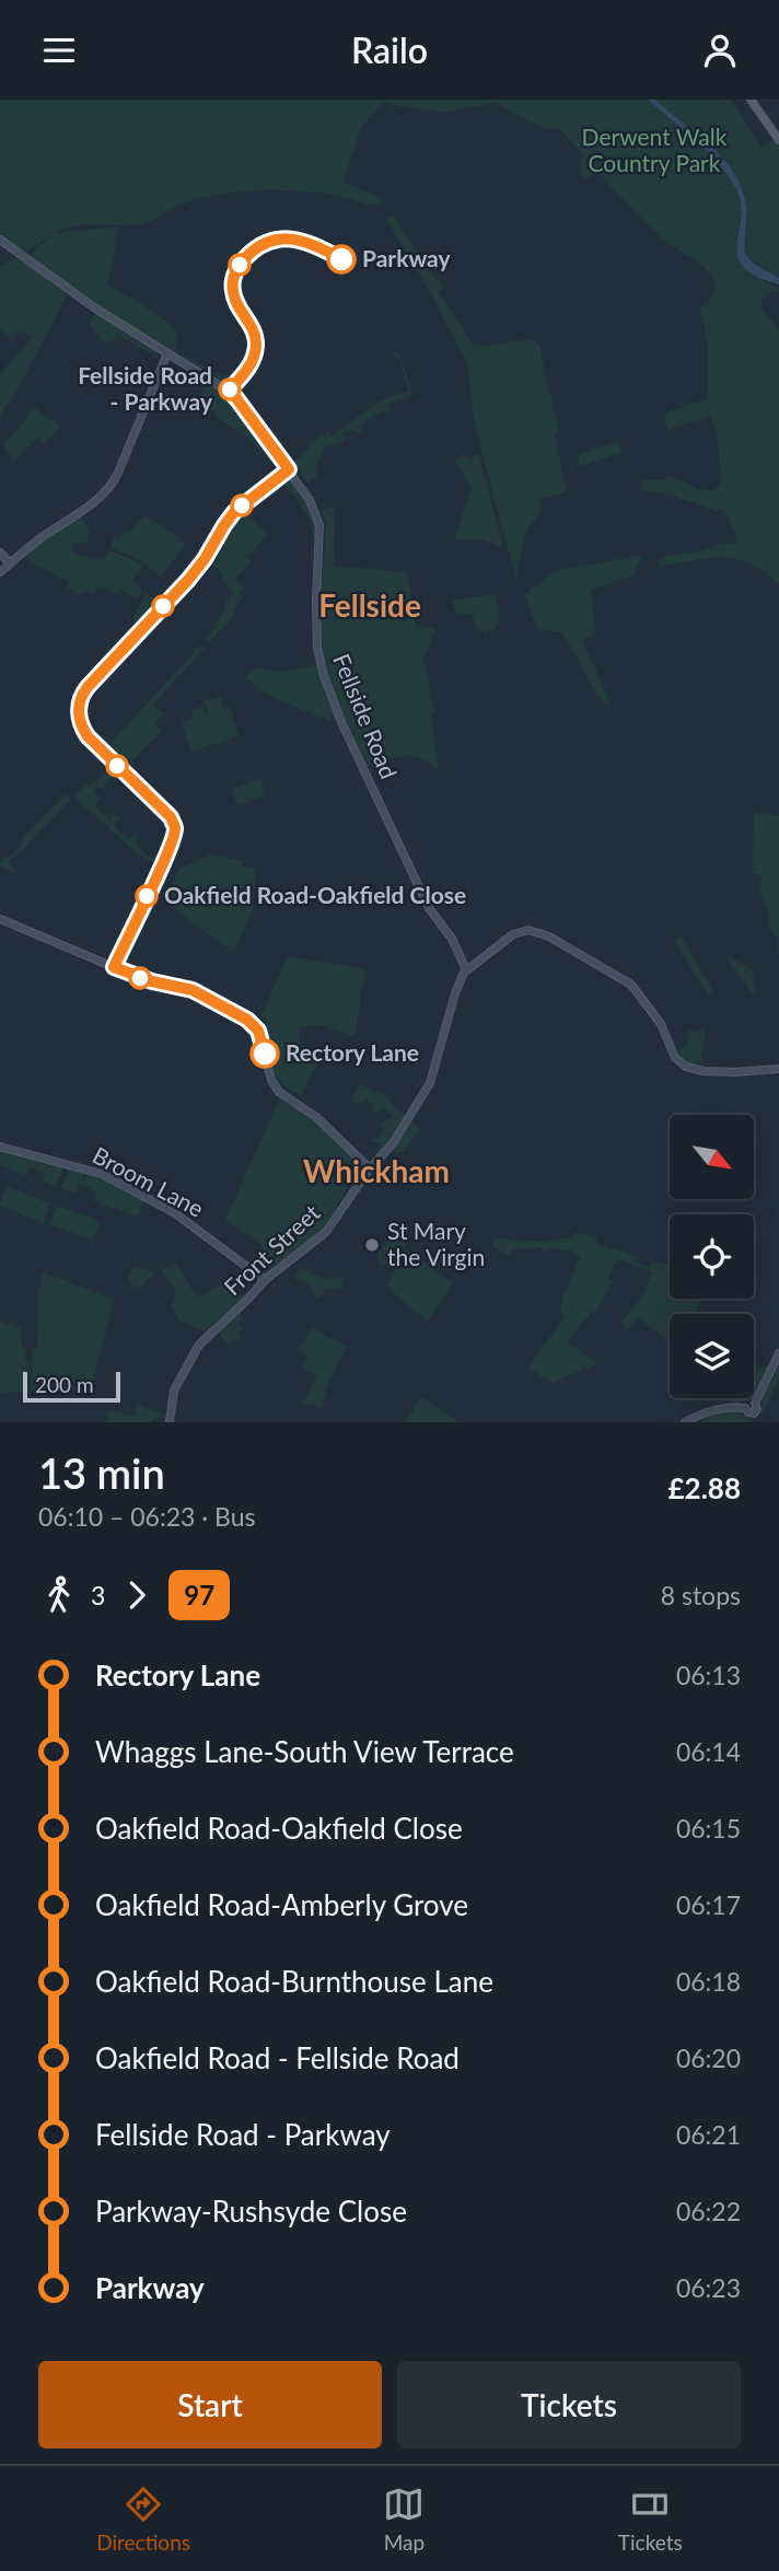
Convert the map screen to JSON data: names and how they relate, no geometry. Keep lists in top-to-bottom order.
{
  "streets": {
    "street": ["Fellside Road", "Broom Lane", "Front Street"]
  },
  "crossings": [
    ["Fellside Road", "Front Street"],
    ["Broom Lane", "Front Street"]
  ],
  "districts": ["Fellside", "Whickham"],
  "parks": ["Derwent Walk Country Park"],
  "places": [
    "Parkway",
    "Fellside Road - Parkway",
    "Oakfield Road-Oakfield Close",
    "Rectory Lane",
    "St Mary the Virgin"
  ],
  "lines": ["bus line 97"],
  "scale_bar": "200 m",
  "north": "bottom right",
  "page": {
    "header": "Railo",
    "scale": "200 m",
    "heading": ["13 min", "06:10 – 06:23 · Bus", "£2.88"],
    "legs": ["3", "97", "8 stops"],
    "list": [
      {
        "name": "Rectory Lane",
        "value": "06:13"
      },
      {
        "name": "Whaggs Lane-South View Terrace",
        "value": "06:14"
      },
      {
        "name": "Oakfield Road-Oakfield Close",
        "value": "06:15"
      },
      {
        "name": "Oakfield Road-Amberly Grove",
        "value": "06:17"
      },
      {
        "name": "Oakfield Road-Burnthouse Lane",
        "value": "06:18"
      },
      {
        "name": "Oakfield Road - Fellside Road",
        "value": "06:20"
      },
      {
        "name": "Fellside Road - Parkway",
        "value": "06:21"
      },
      {
        "name": "Parkway-Rushsyde Close",
        "value": "06:22"
      },
      {
        "name": "Parkway",
        "value": "06:23"
      }
    ],
    "buttons": ["Start", "Tickets"],
    "tabs": ["Directions", "Map", "Tickets"]
  }
}
